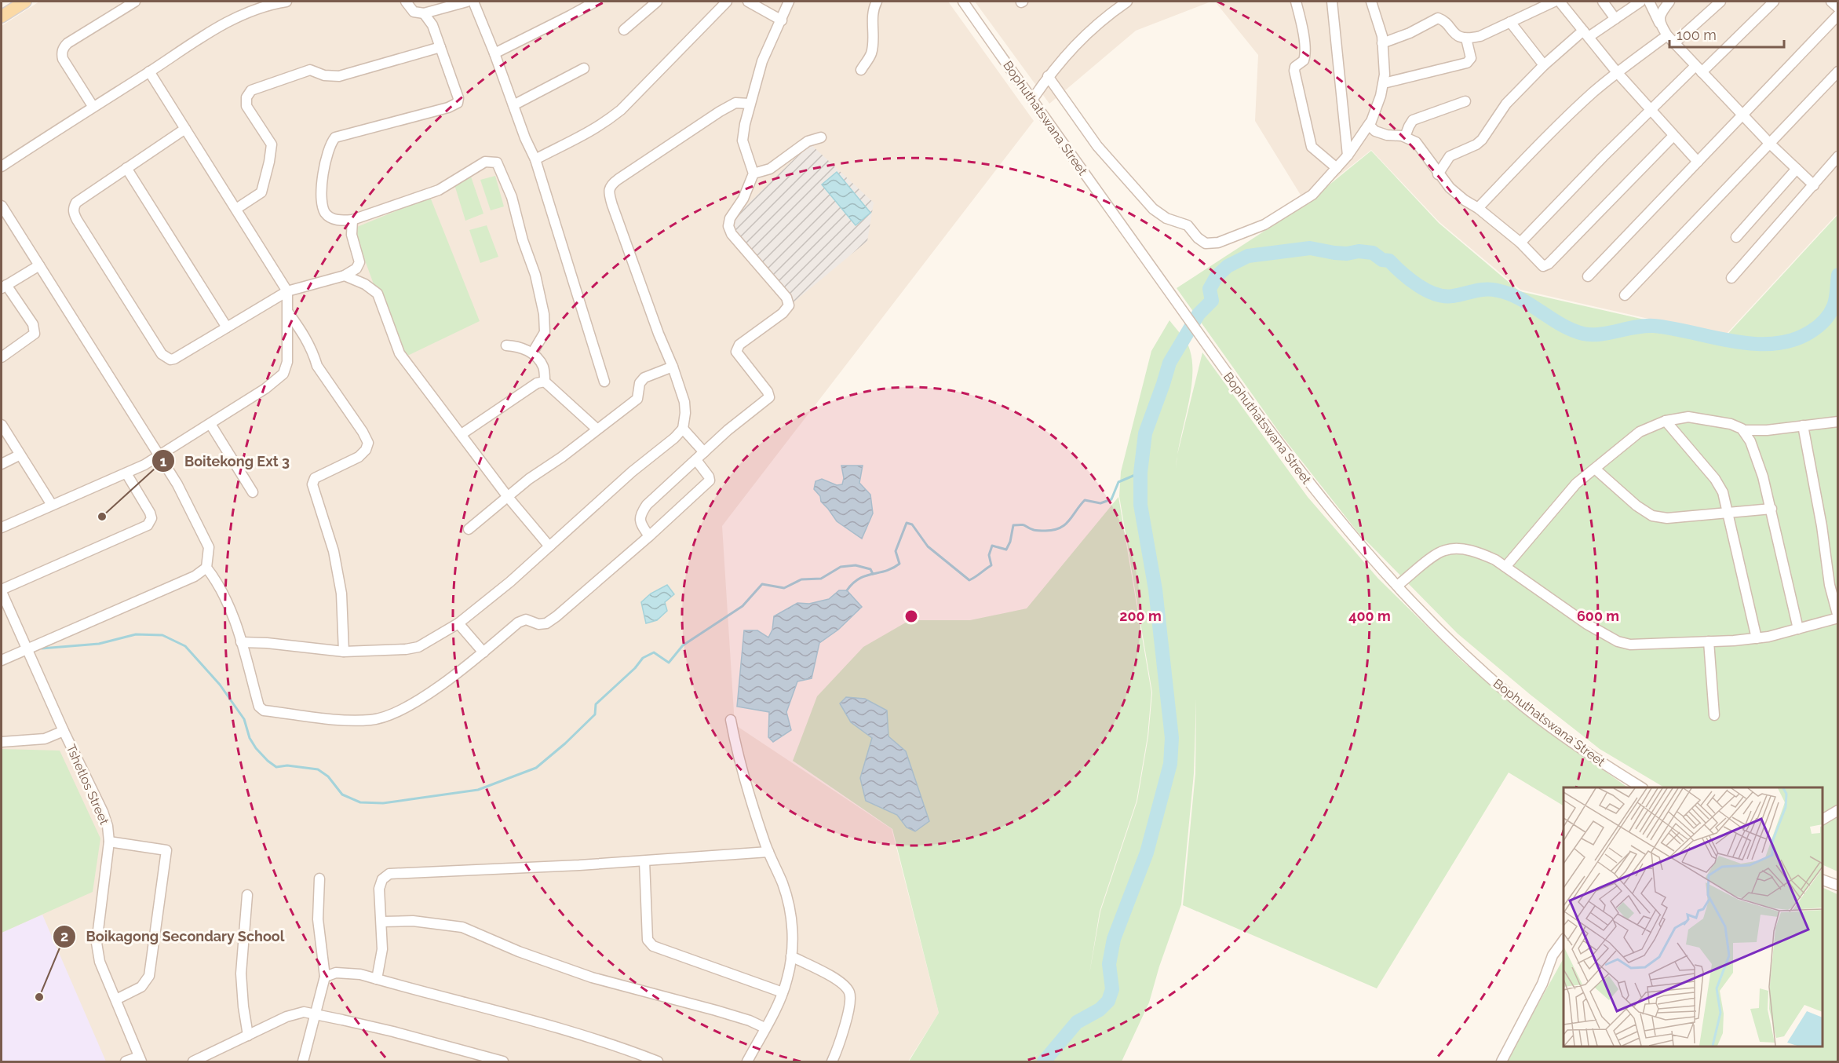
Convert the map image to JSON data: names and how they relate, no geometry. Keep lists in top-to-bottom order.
{
  "streets": {
    "street": ["Bophuthatswana Street", "Tshetlos Street"]
  },
  "places": ["Boitekong Ext 3", "Boikagong Secondary School"],
  "scale_bar": "100 m",
  "rings": ["200 m", "400 m", "600 m"]
}
